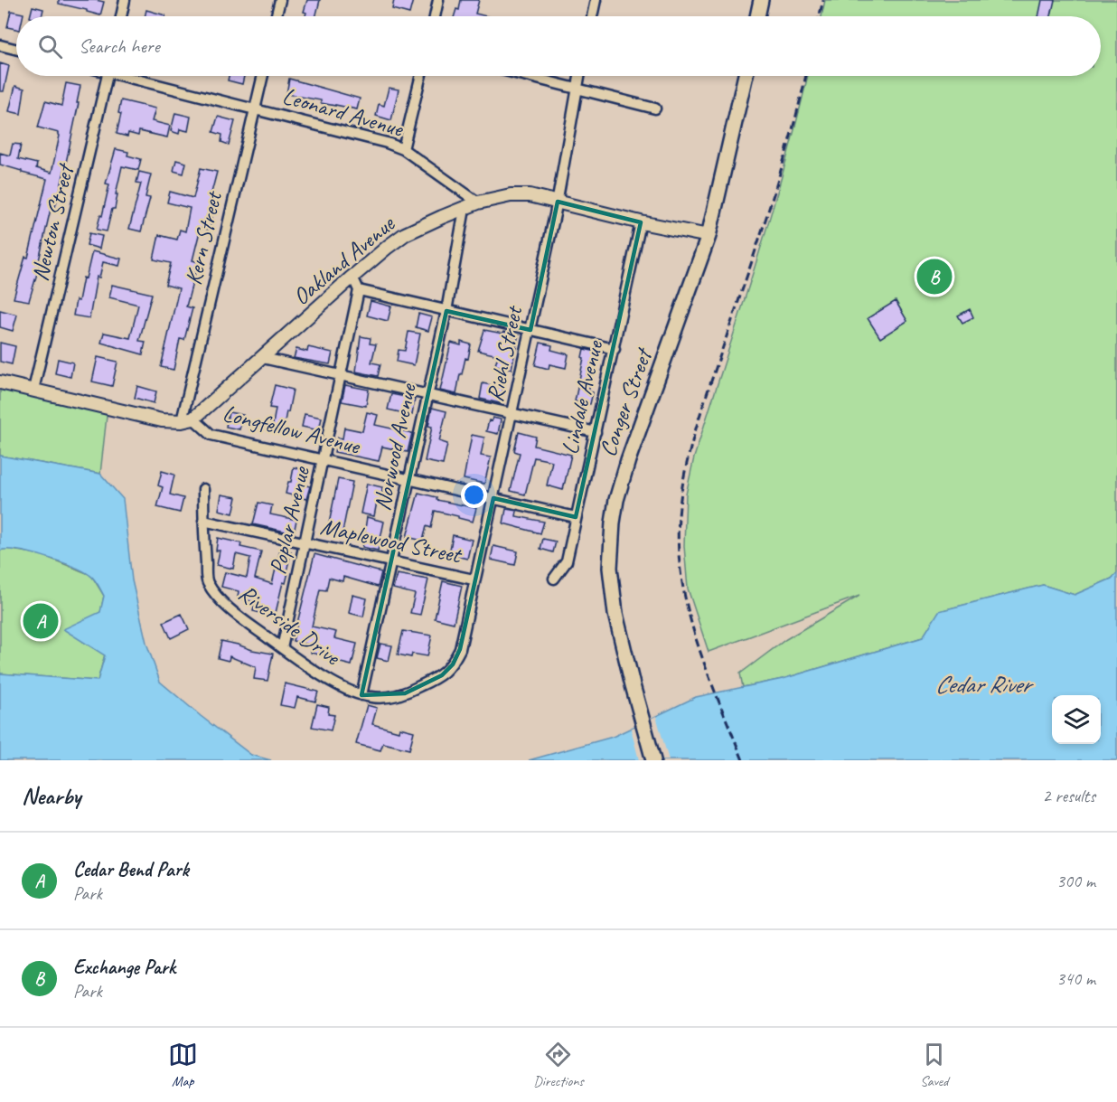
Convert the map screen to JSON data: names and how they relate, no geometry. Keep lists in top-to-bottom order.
{
  "streets": {
    "main road": ["Conger Street"],
    "street": [
      "Leonard Avenue",
      "Newton Street",
      "Kern Street",
      "Oakland Avenue",
      "Riehl Street",
      "Lindale Avenue",
      "Longfellow Avenue",
      "Norwood Avenue",
      "Poplar Avenue",
      "Maplewood Street",
      "Riverside Drive"
    ]
  },
  "crossings": [
    ["Leonard Avenue", "Kern Street"],
    ["Leonard Avenue", "Oakland Avenue"],
    ["Kern Street", "Oakland Avenue"],
    ["Kern Street", "Longfellow Avenue"],
    ["Oakland Avenue", "Riehl Street"],
    ["Oakland Avenue", "Lindale Avenue"],
    ["Oakland Avenue", "Conger Street"],
    ["Oakland Avenue", "Longfellow Avenue"],
    ["Oakland Avenue", "Norwood Avenue"],
    ["Riehl Street", "Longfellow Avenue"],
    ["Riehl Street", "Maplewood Street"],
    ["Riehl Street", "Riverside Drive"],
    ["Lindale Avenue", "Longfellow Avenue"],
    ["Longfellow Avenue", "Norwood Avenue"],
    ["Longfellow Avenue", "Poplar Avenue"],
    ["Norwood Avenue", "Maplewood Street"],
    ["Norwood Avenue", "Riverside Drive"],
    ["Poplar Avenue", "Maplewood Street"],
    ["Poplar Avenue", "Riverside Drive"],
    ["Maplewood Street", "Riverside Drive"]
  ],
  "water": ["Cedar River"],
  "page": {
    "search": "Search here",
    "pins": ["B", "A"],
    "heading": ["Nearby", "2 results"],
    "list": [
      {
        "mark": "A",
        "name": "Cedar Bend Park",
        "note": "Park",
        "value": "300 m"
      },
      {
        "mark": "B",
        "name": "Exchange Park",
        "note": "Park",
        "value": "340 m"
      }
    ],
    "nav": ["Map", "Directions", "Saved"]
  }
}
